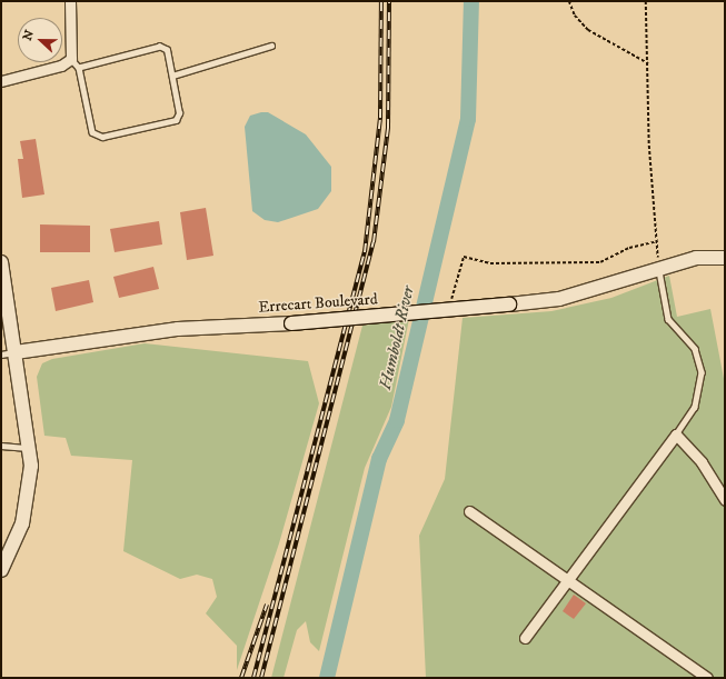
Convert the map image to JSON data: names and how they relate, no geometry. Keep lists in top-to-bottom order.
{
  "streets": {
    "street": ["Errecart Boulevard"]
  },
  "water": ["Humboldt River"],
  "north": "left"
}
